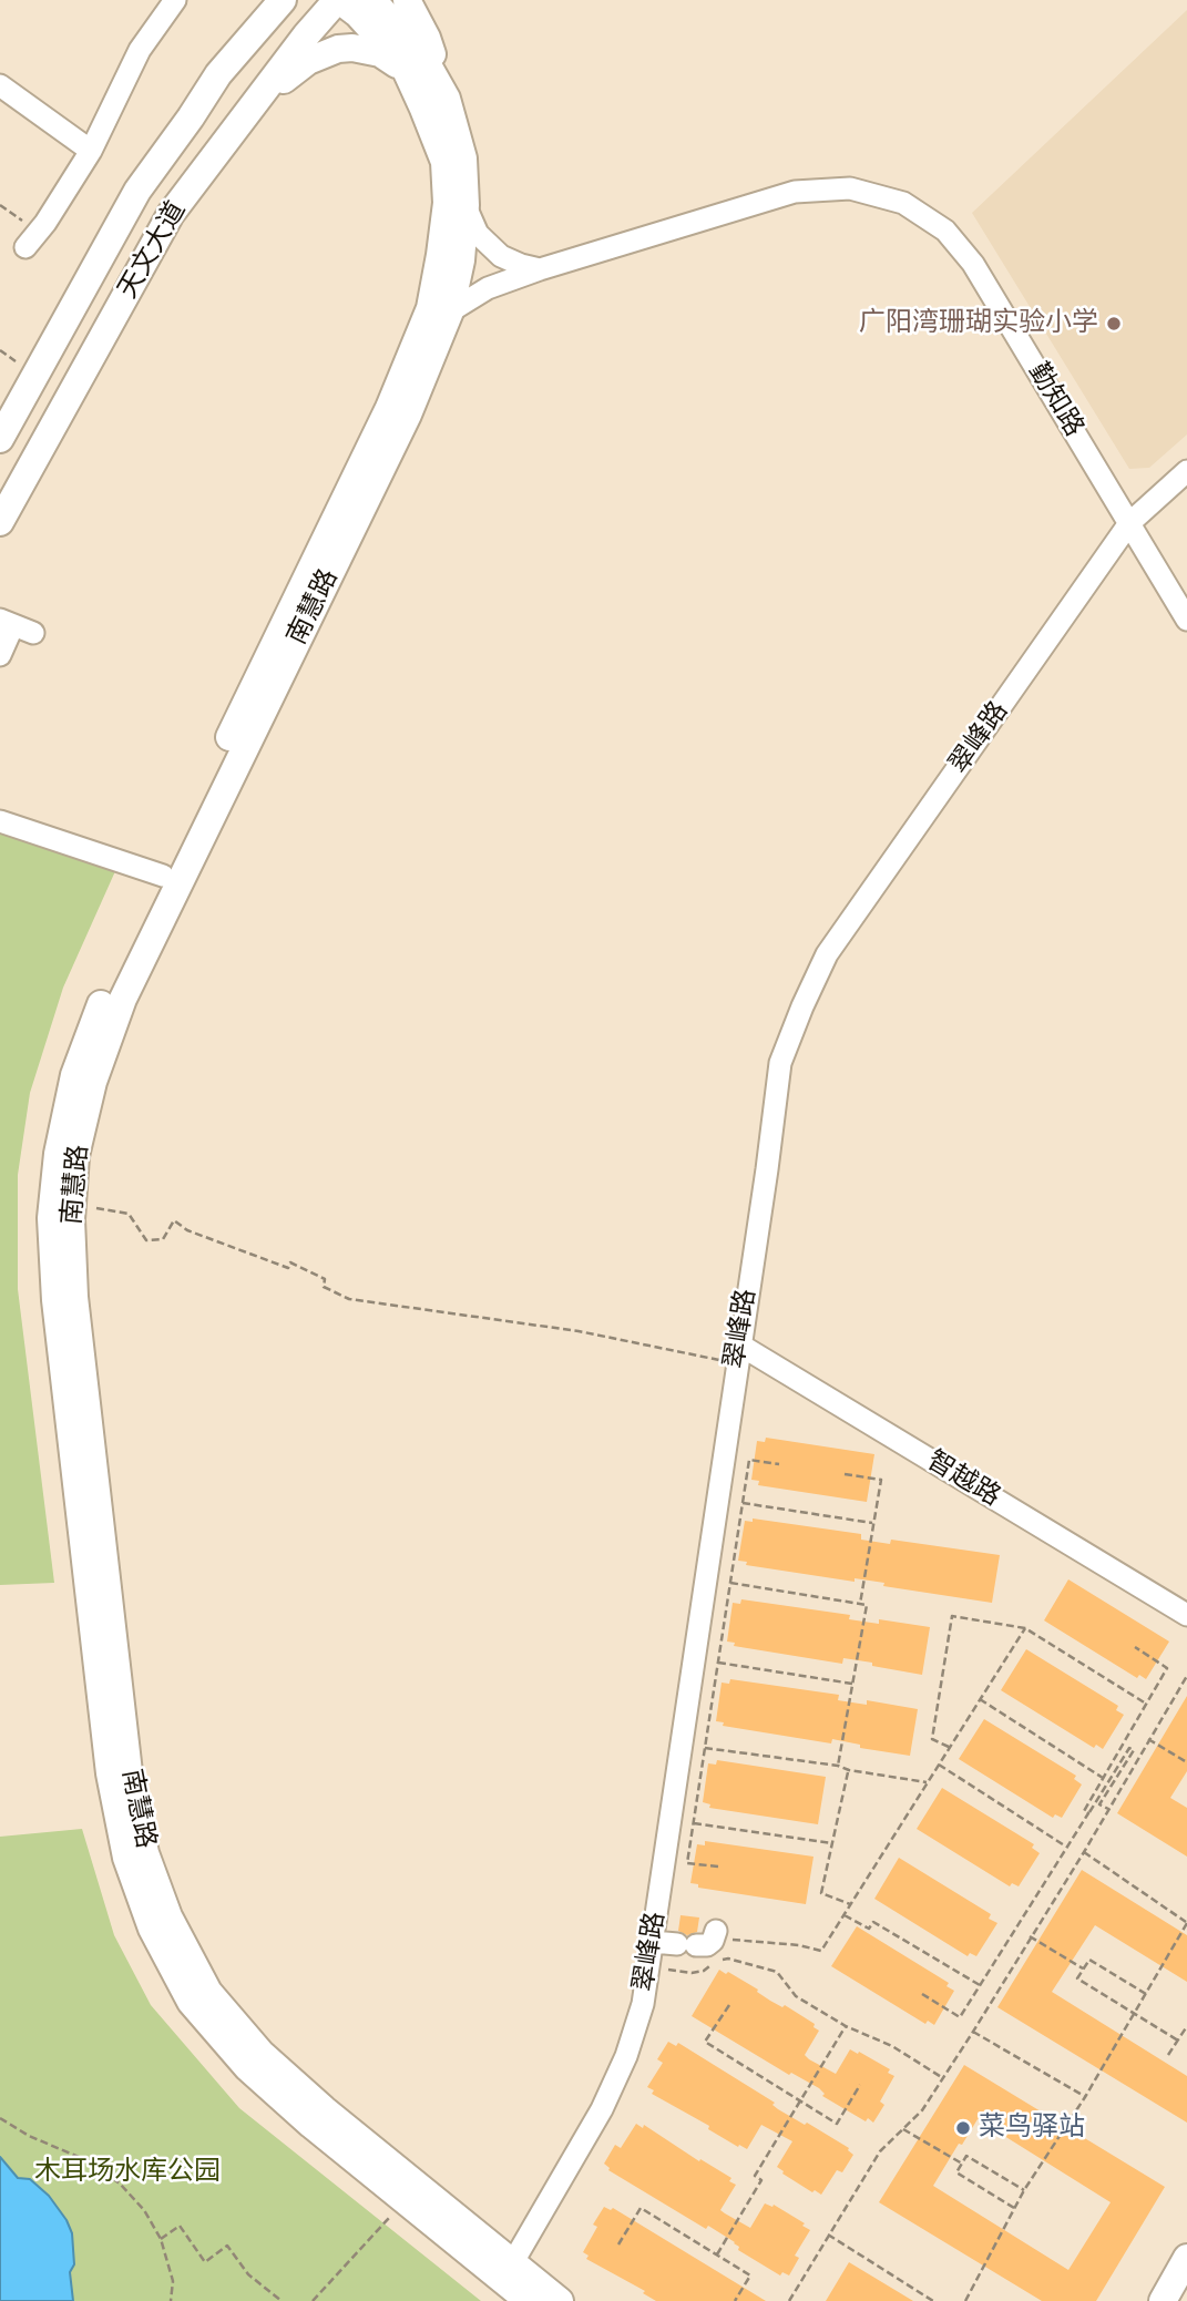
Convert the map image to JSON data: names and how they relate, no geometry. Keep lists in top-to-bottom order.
{
  "streets": {
    "main road": ["天文大道", "南慧路"],
    "street": ["勤知路", "翠峰路", "智越路"]
  },
  "crossings": [
    ["天文大道", "南慧路"],
    ["勤知路", "南慧路"],
    ["勤知路", "翠峰路"],
    ["南慧路", "翠峰路"],
    ["翠峰路", "智越路"]
  ],
  "parks": ["木耳场水库公园"],
  "places": ["广阳湾珊瑚实验小学", "菜鸟驿站"]
}
